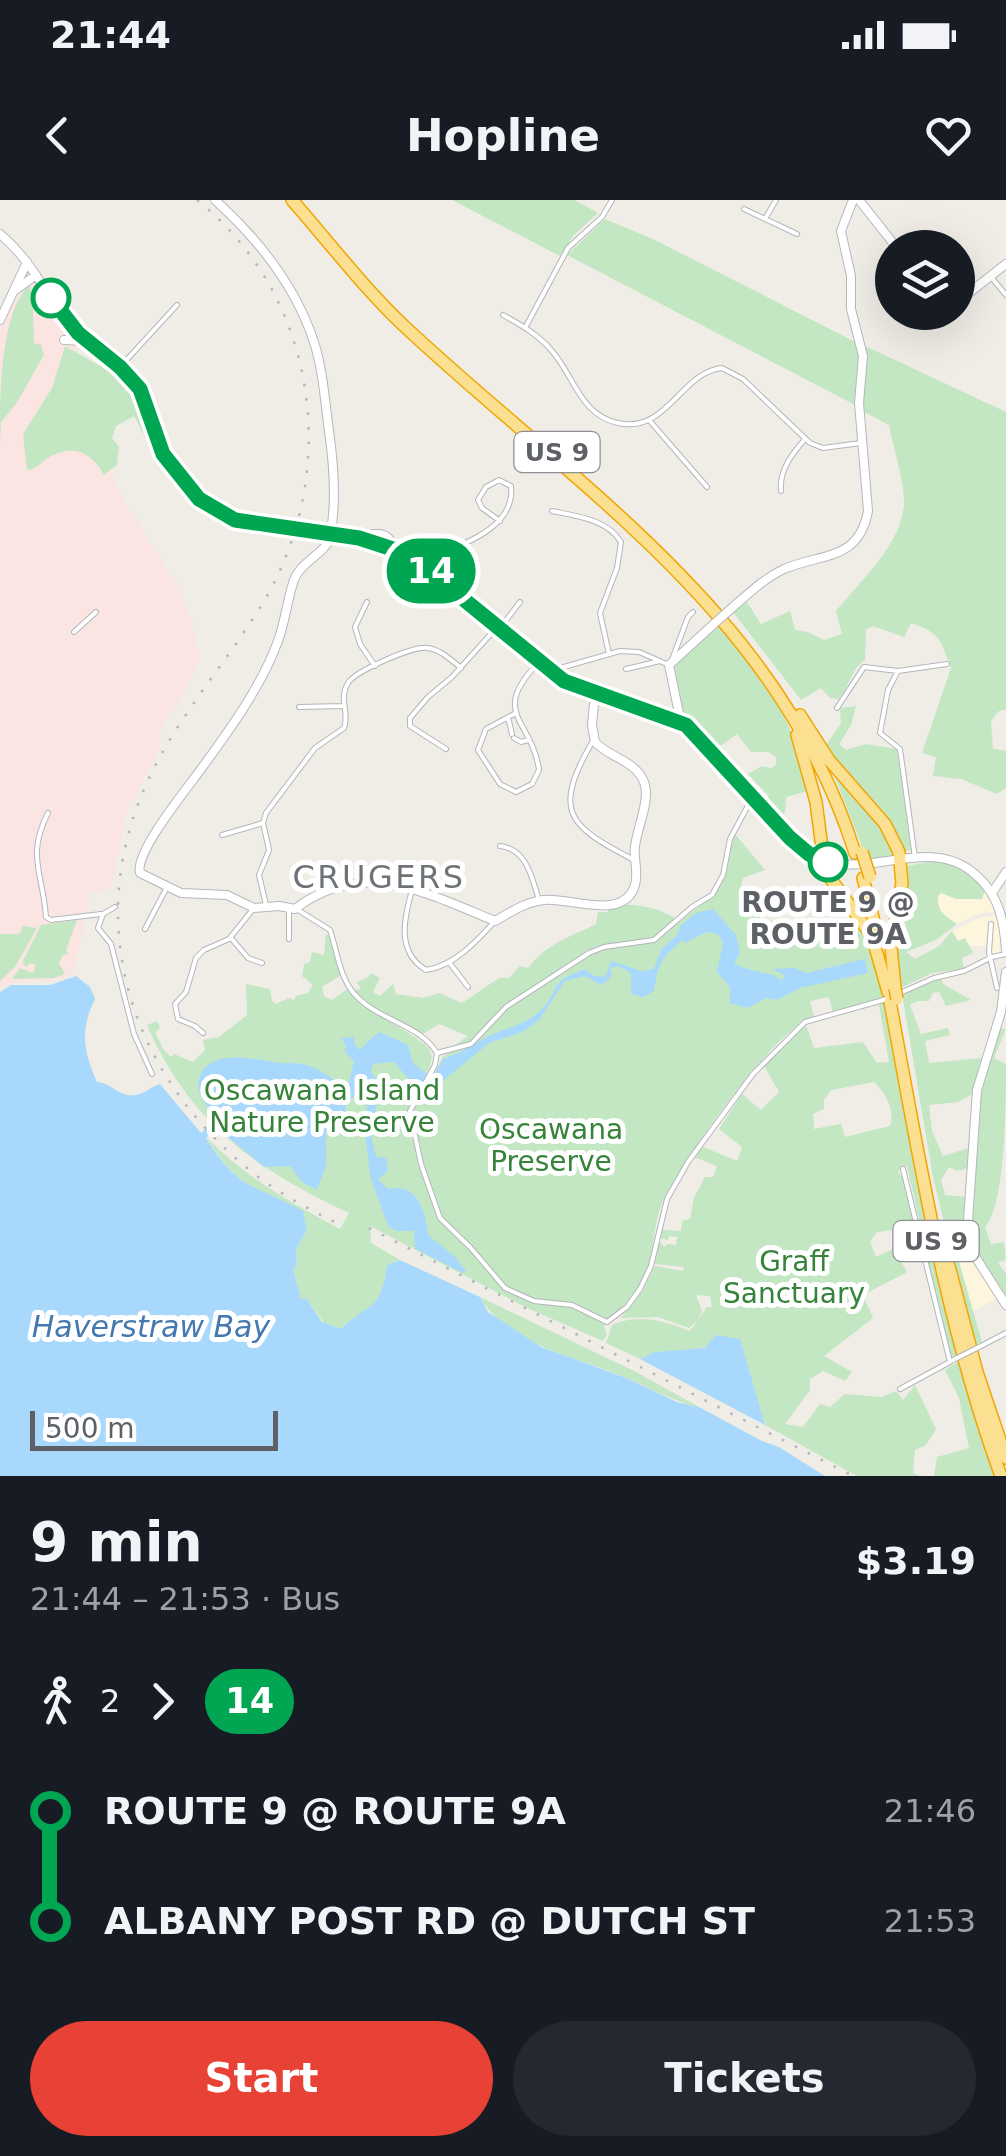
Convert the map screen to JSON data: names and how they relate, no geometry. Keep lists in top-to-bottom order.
{
  "streets": {
    "highway": ["US 9"]
  },
  "districts": ["CRUGERS"],
  "water": ["Haverstraw Bay"],
  "parks": ["Oscawana Island Nature Preserve", "Oscawana Preserve", "Graff Sanctuary"],
  "places": ["ROUTE 9 @ ROUTE 9A"],
  "lines": ["bus line 14"],
  "scale_bar": "500 m",
  "page": {
    "status": "21:44",
    "header": "Hopline",
    "on_map": "14",
    "scale": "500 m",
    "heading": ["9 min", "21:44 – 21:53 · Bus", "$3.19"],
    "legs": ["2", "14"],
    "list": [
      {
        "name": "ROUTE 9 @ ROUTE 9A",
        "value": "21:46"
      },
      {
        "name": "ALBANY POST RD @ DUTCH ST",
        "value": "21:53"
      }
    ],
    "buttons": ["Start", "Tickets"]
  }
}
